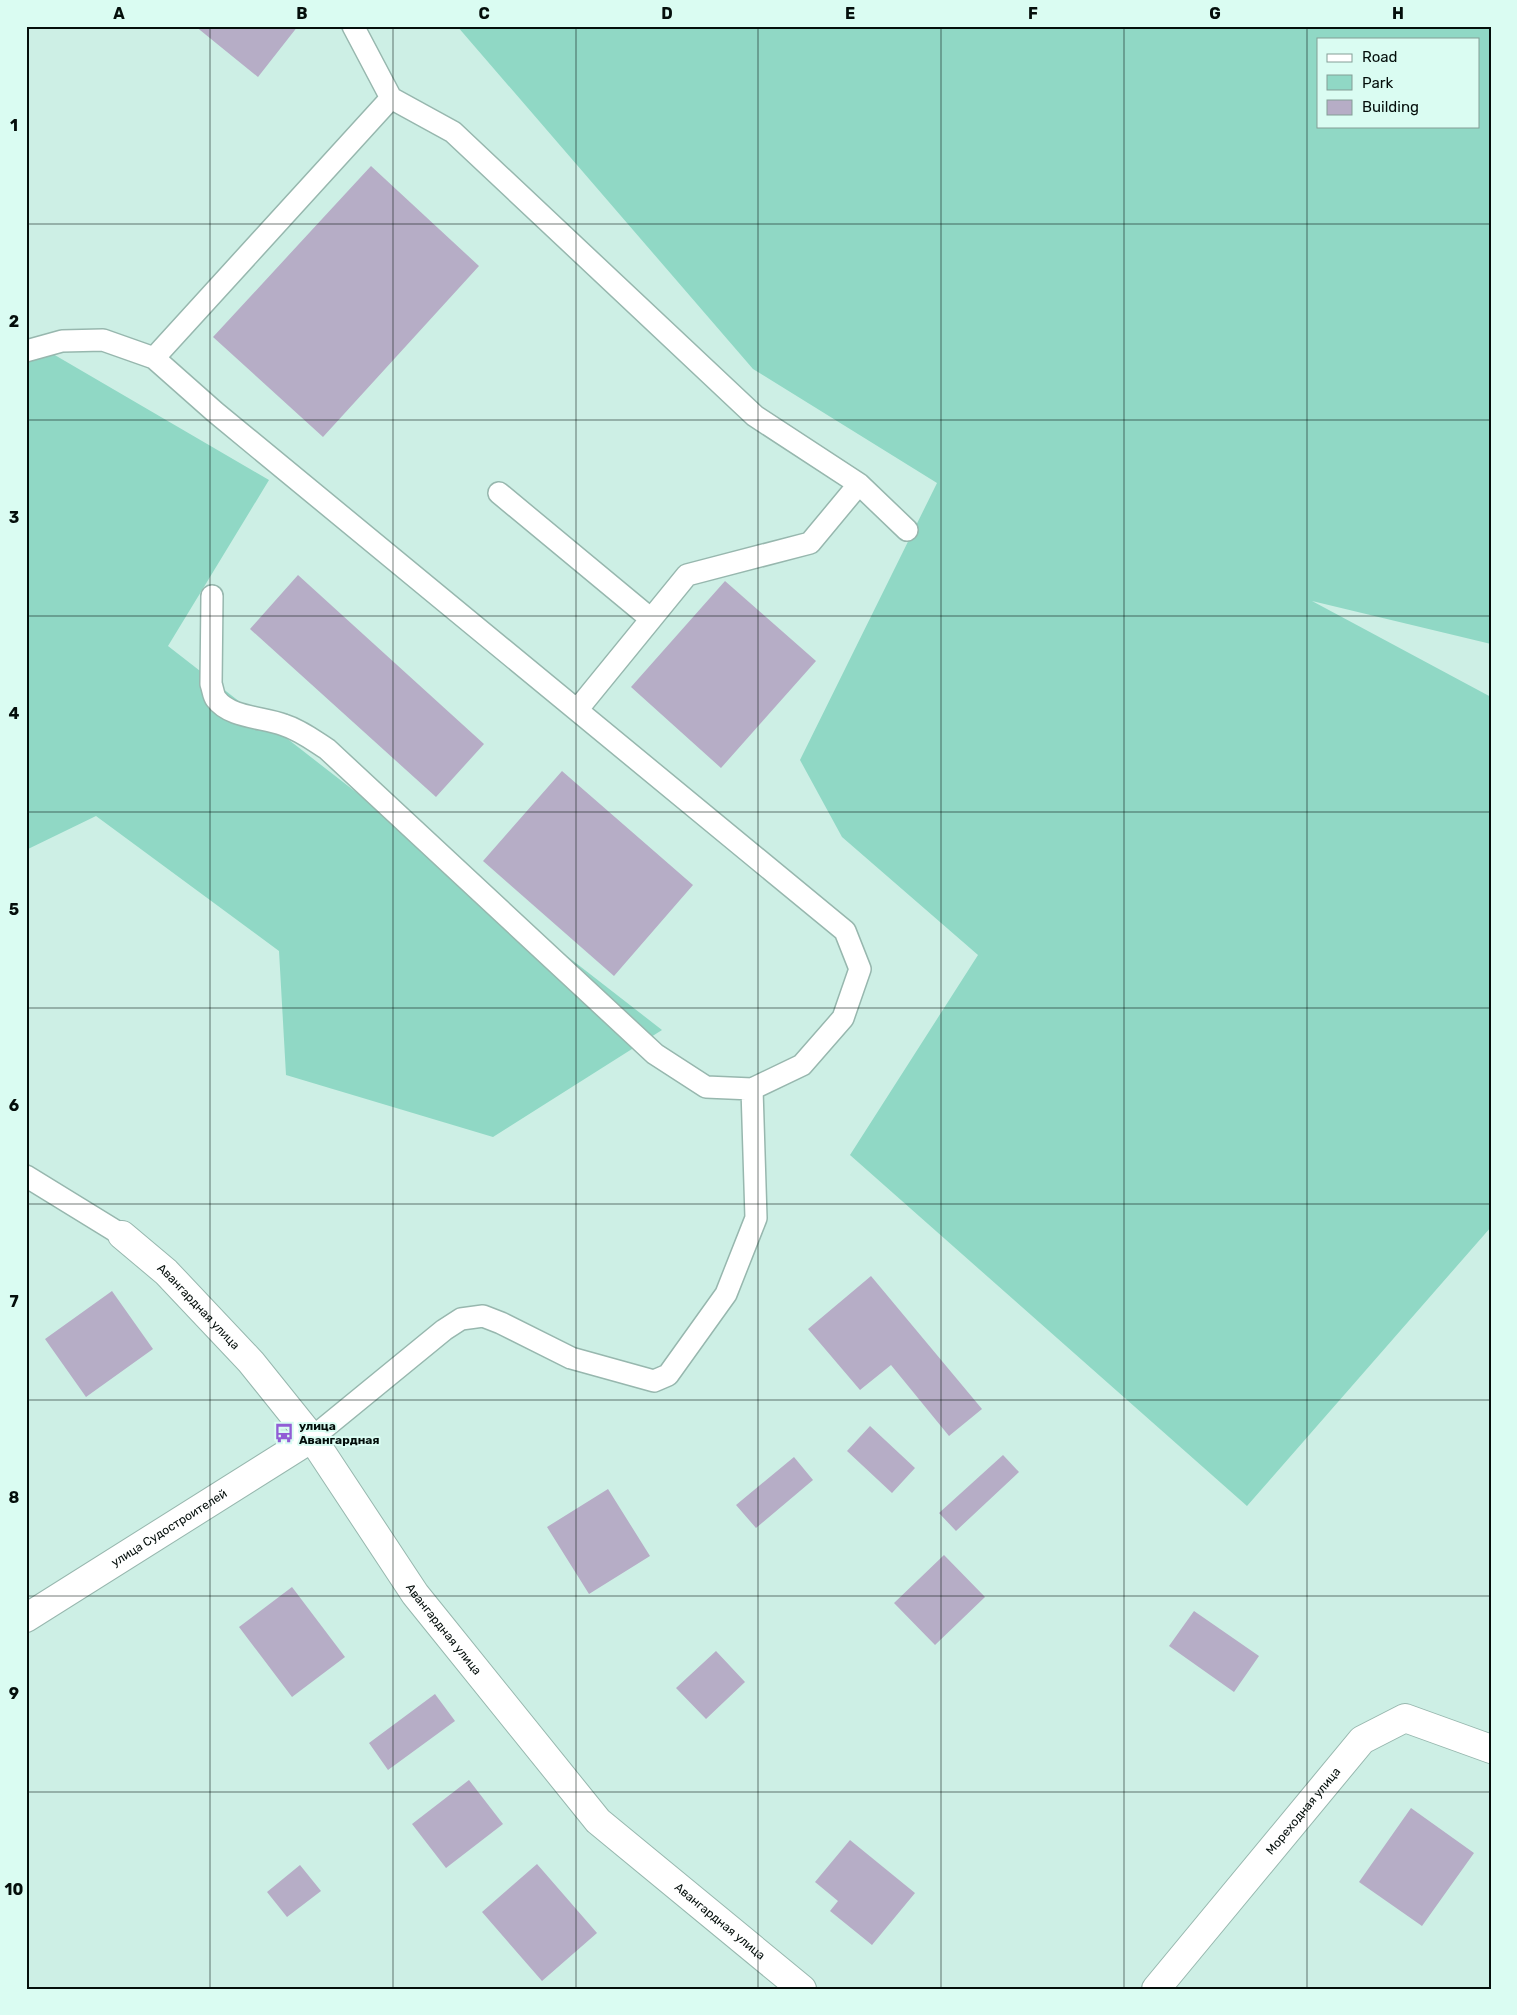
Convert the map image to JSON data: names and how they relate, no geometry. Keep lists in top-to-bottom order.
{
  "streets": {
    "street": ["Авангардная улица", "улица Судостроителей", "Мореходная улица"]
  },
  "crossings": [
    ["Авангардная улица", "улица Судостроителей"]
  ],
  "places": {
    "bus stop": ["улица Авангардная"]
  },
  "legend": ["Road", "Park", "Building"],
  "grid": {
    "columns": [
      "A",
      "B",
      "C",
      "D",
      "E",
      "F",
      "G",
      "H"
    ],
    "rows": [
      "1",
      "2",
      "3",
      "4",
      "5",
      "6",
      "7",
      "8",
      "9",
      "10"
    ]
  }
}
